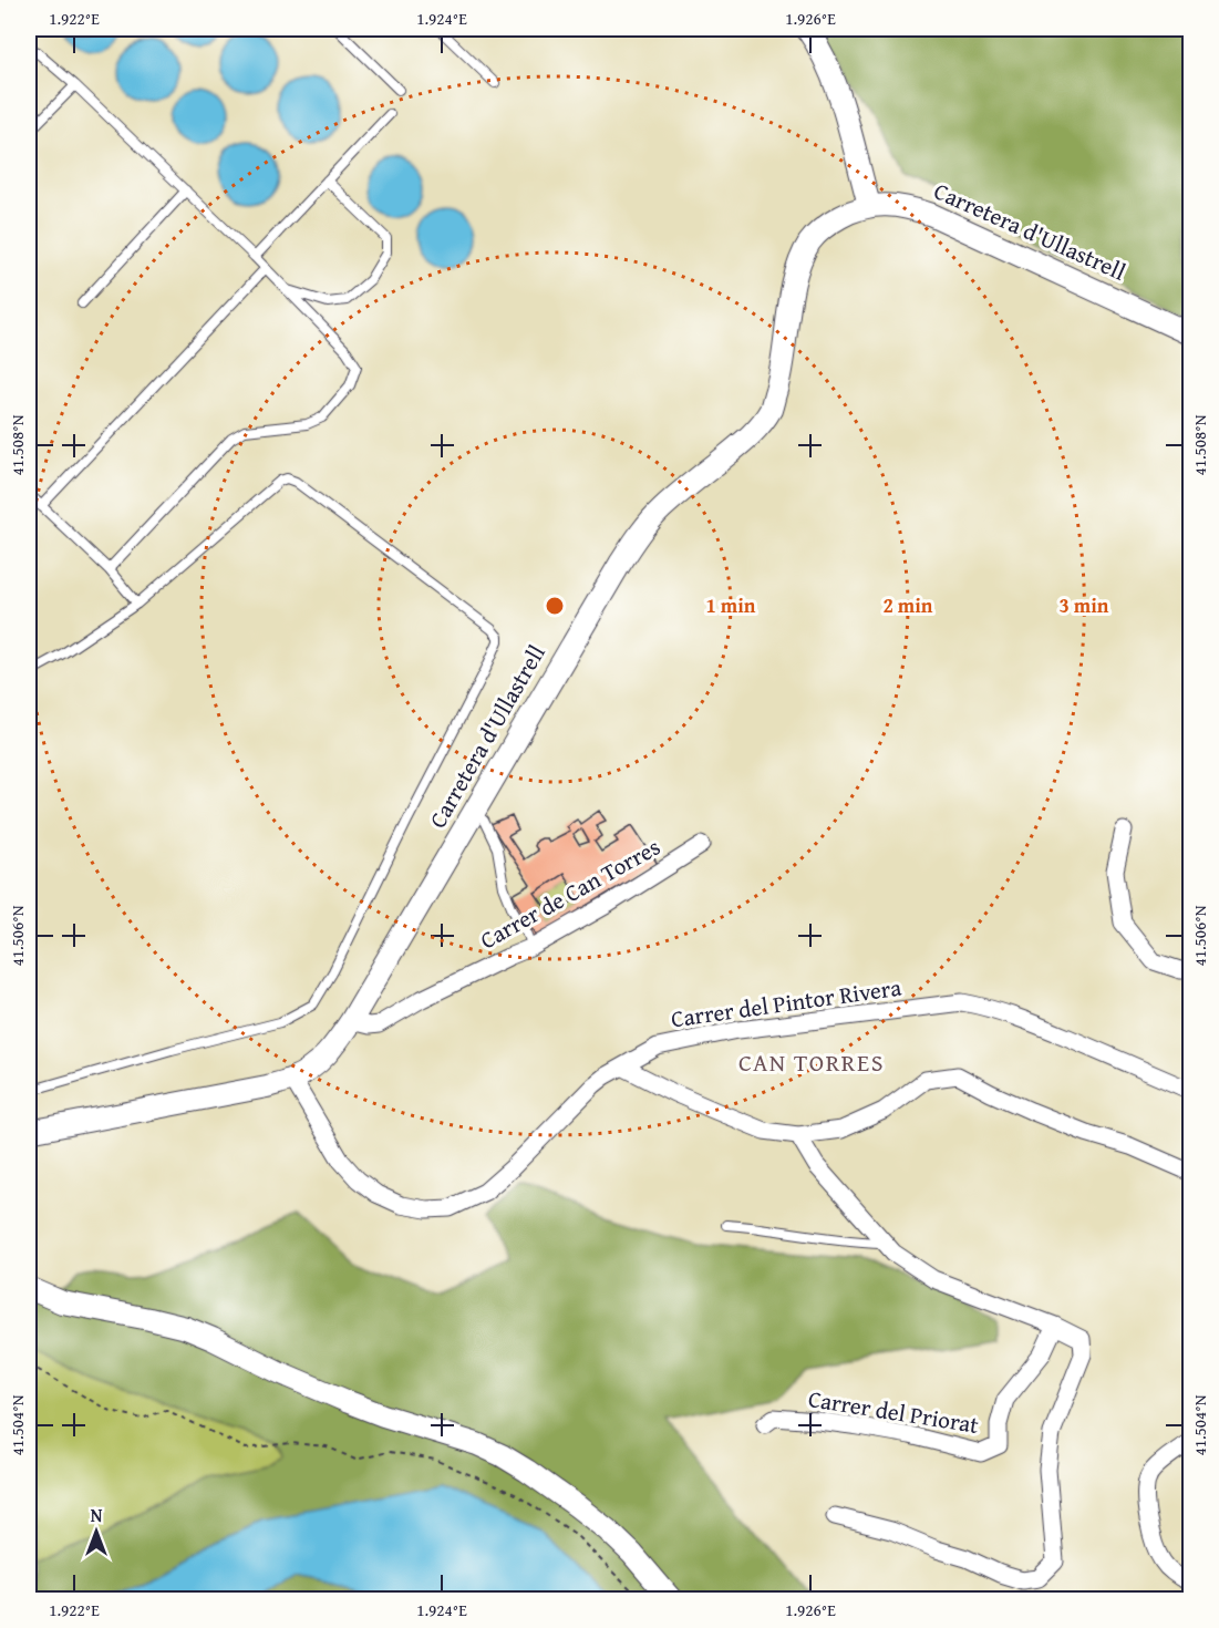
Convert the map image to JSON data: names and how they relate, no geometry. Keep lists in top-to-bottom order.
{
  "streets": {
    "street": [
      "Carretera d'Ullastrell",
      "Carrer de Can Torres",
      "Carrer del Pintor Rivera",
      "Carrer del Priorat"
    ]
  },
  "crossings": [
    ["Carretera d'Ullastrell", "Carrer de Can Torres"],
    ["Carretera d'Ullastrell", "Carrer del Pintor Rivera"]
  ],
  "districts": ["CAN TORRES"],
  "north": "top",
  "coordinates": [
    "1.922°E",
    "1.924°E",
    "1.926°E",
    "41.508°N",
    "41.506°N",
    "41.504°N"
  ],
  "rings": ["1 min", "2 min", "3 min"]
}
